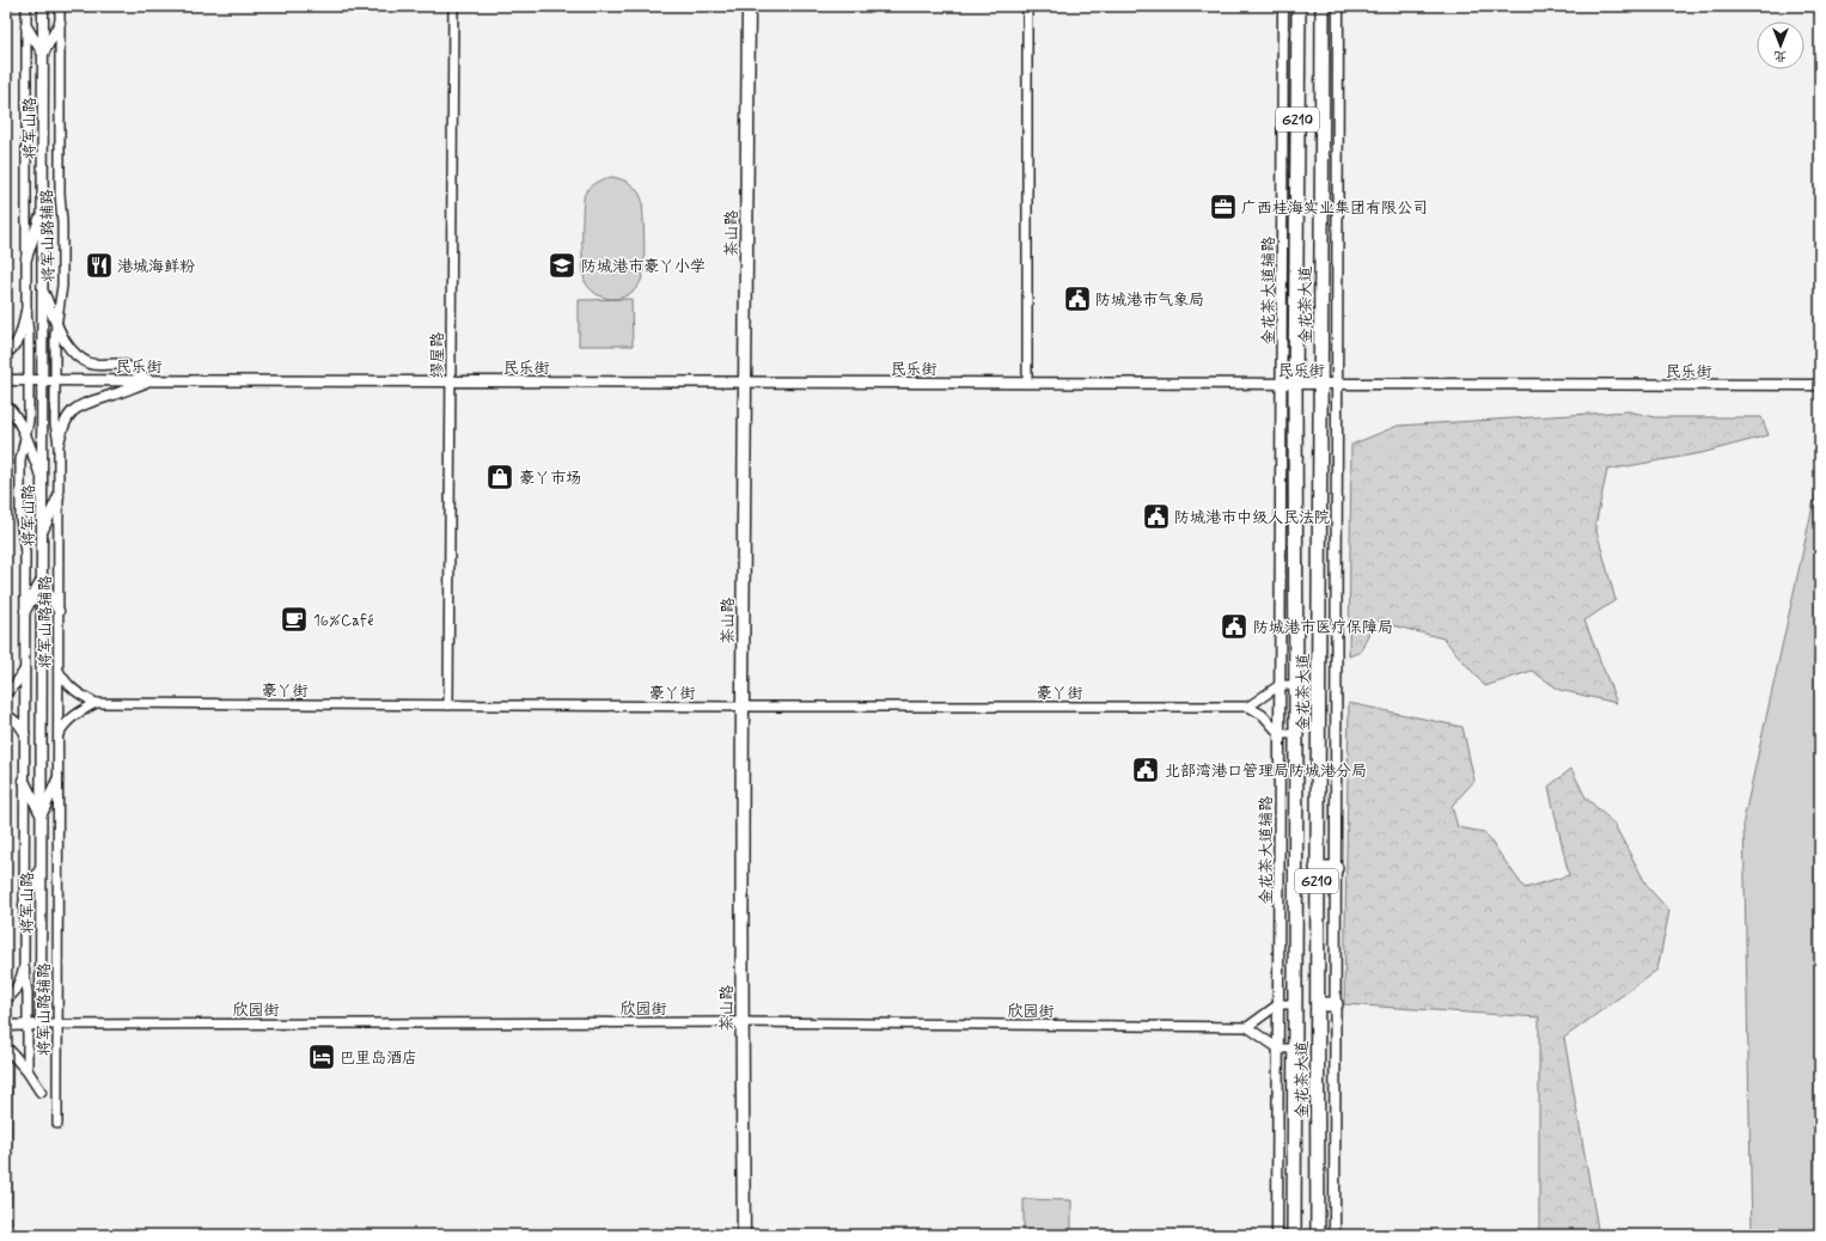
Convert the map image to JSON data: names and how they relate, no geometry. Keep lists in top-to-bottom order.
{
  "streets": {
    "highway": ["G210", "金花茶大道"],
    "main road": ["茶山路"],
    "street": [
      "将军山路",
      "将军山路辅路",
      "金花茶大道辅路",
      "缪屋路",
      "民乐街",
      "豪丫街",
      "欣园街"
    ]
  },
  "crossings": [
    ["将军山路", "民乐街"],
    ["将军山路", "欣园街"],
    ["茶山路", "民乐街"],
    ["茶山路", "豪丫街"],
    ["茶山路", "欣园街"],
    ["将军山路辅路", "民乐街"],
    ["将军山路辅路", "豪丫街"],
    ["将军山路辅路", "欣园街"],
    ["金花茶大道辅路", "民乐街"],
    ["金花茶大道", "民乐街"],
    ["缪屋路", "民乐街"],
    ["缪屋路", "豪丫街"]
  ],
  "places": {
    "office": ["广西桂海实业集团有限公司"],
    "restaurant": ["港城海鲜粉"],
    "school or university": ["防城港市豪丫小学"],
    "public building": [
      "防城港市气象局",
      "防城港市中级人民法院",
      "防城港市医疗保障局",
      "北部湾港口管理局防城港分局"
    ],
    "shop": ["豪丫市场"],
    "cafe": ["16%Café"],
    "hotel": ["巴里岛酒店"]
  },
  "north": "bottom"
}
